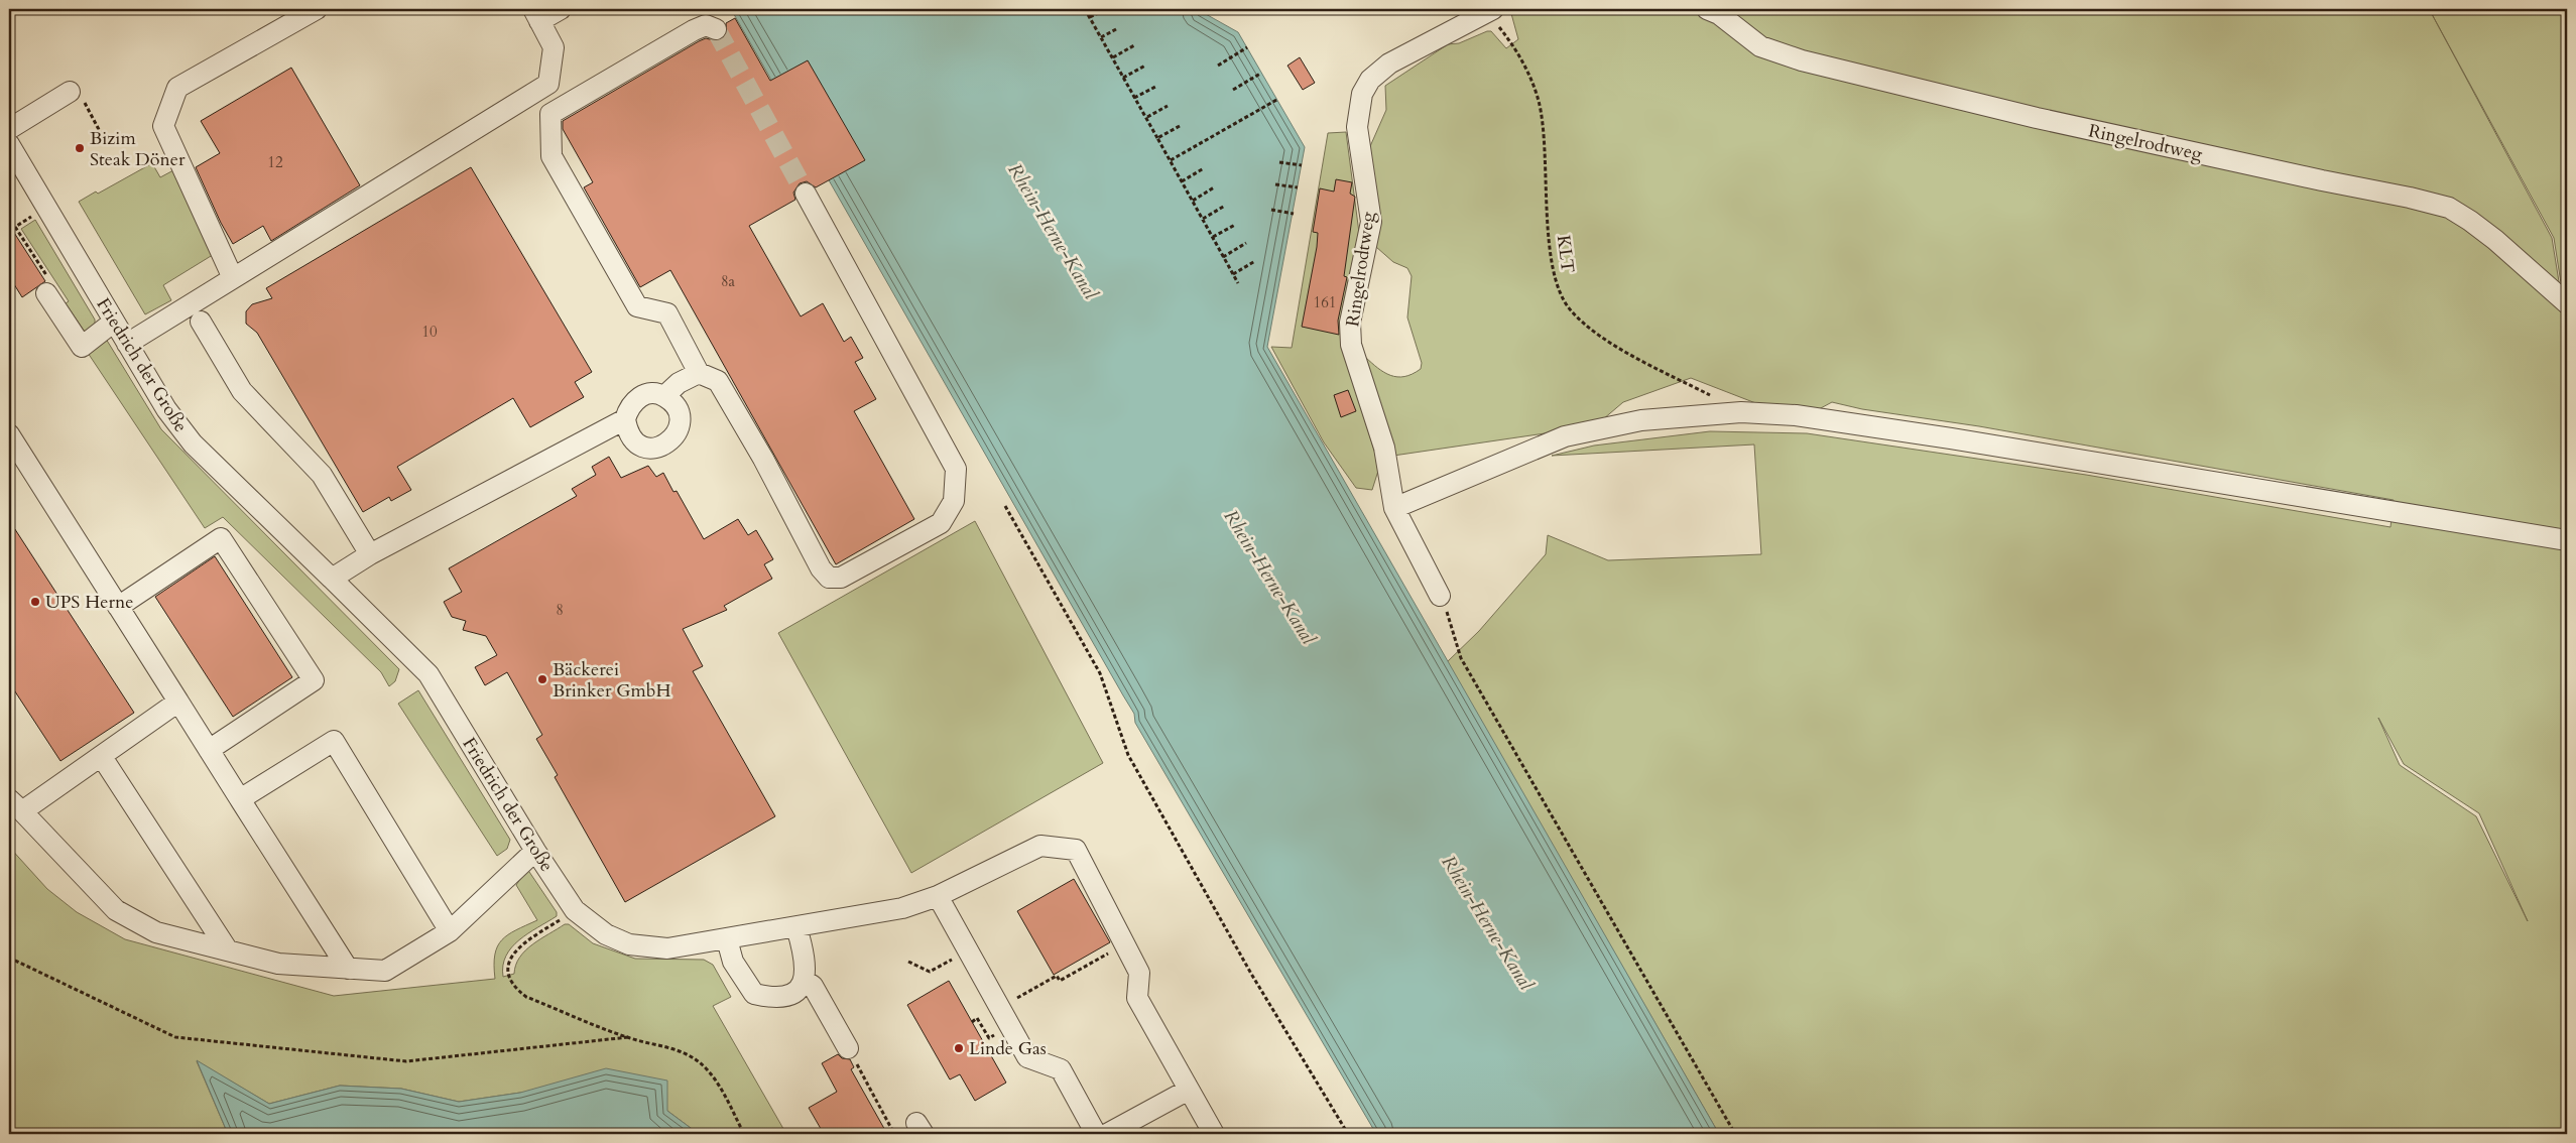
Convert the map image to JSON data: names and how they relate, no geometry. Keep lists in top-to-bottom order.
{
  "streets": {
    "street": ["Ringelrodtweg", "Friedrich der Große"],
    "path": ["KLT"]
  },
  "crossings": [
    ["Ringelrodtweg", "KLT"]
  ],
  "water": ["Rhein-Herne-Kanal"],
  "places": [
    "Bizim Steak Döner",
    "UPS Herne",
    "Bäckerei Brinker GmbH",
    "Linde Gas"
  ],
  "house_numbers": [
    "12",
    "8a",
    "161",
    "10",
    "8"
  ]
}
